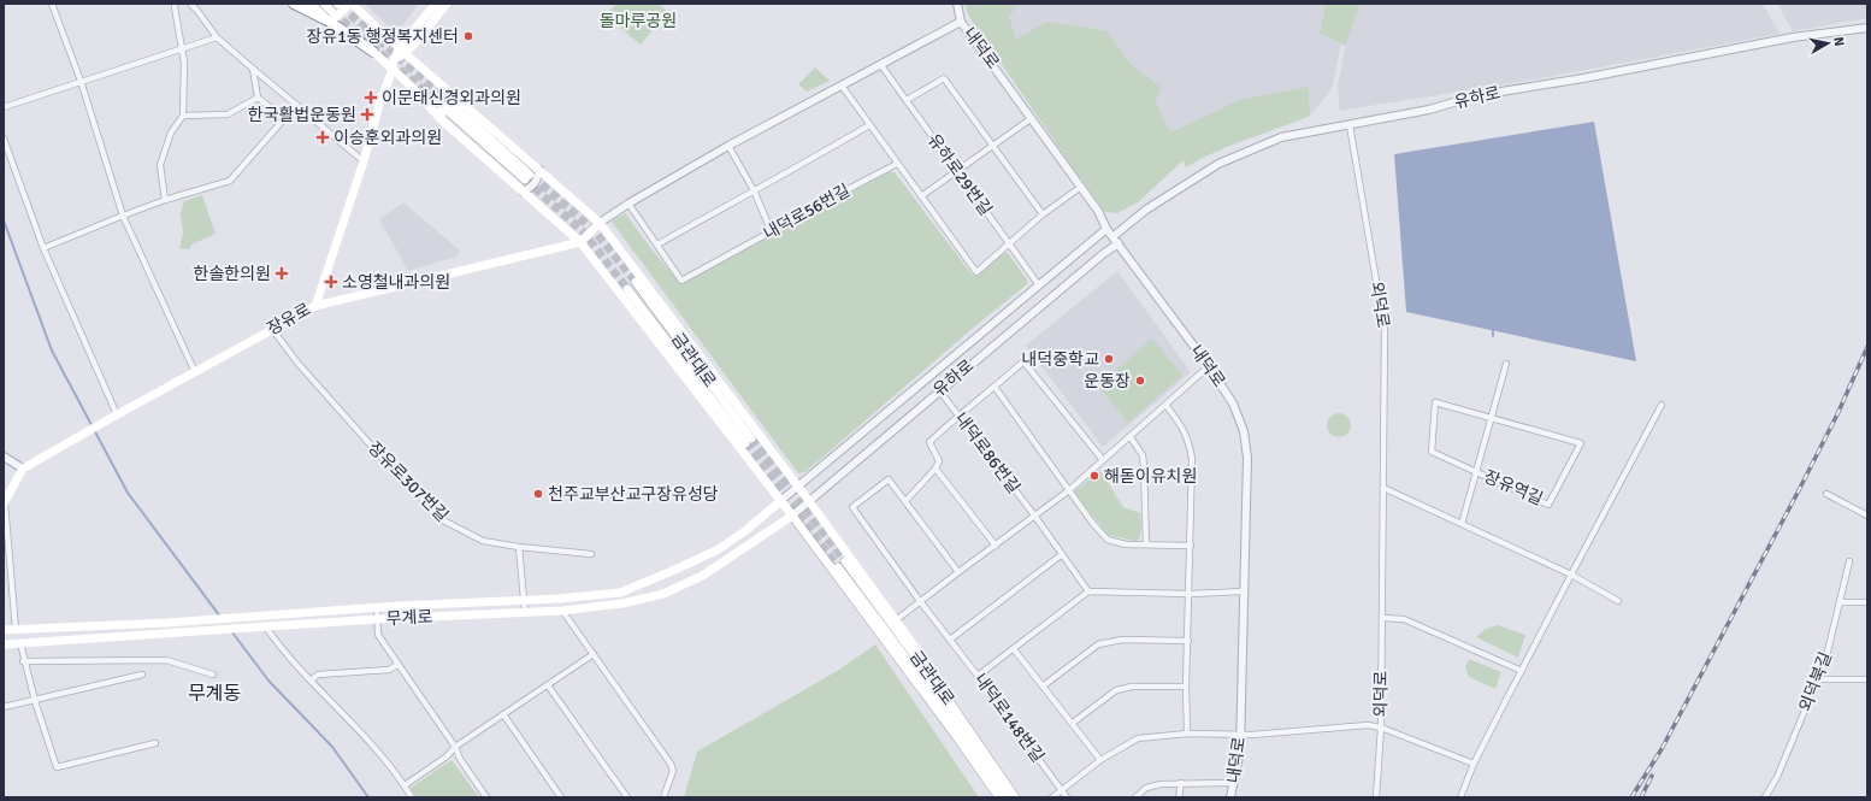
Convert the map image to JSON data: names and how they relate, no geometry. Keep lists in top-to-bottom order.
{
  "streets": {
    "main road": ["장유로", "금관대로", "무계로"],
    "street": [
      "내덕로",
      "유하로",
      "유하로29번길",
      "내덕로56번길",
      "외덕로",
      "내덕로86번길",
      "장유로307번길",
      "장유역길",
      "외덕북길",
      "내덕로148번길"
    ]
  },
  "crossings": [
    ["내덕로", "유하로"],
    ["내덕로", "외덕로"],
    ["유하로", "유하로29번길"],
    ["유하로", "외덕로"],
    ["유하로", "내덕로86번길"],
    ["유하로", "무계로"],
    ["외덕로", "내덕로148번길"],
    ["장유로", "장유로307번길"]
  ],
  "districts": ["무계동"],
  "parks": ["돌마루공원"],
  "places": {
    "other": [
      "장유1동 행정복지센터",
      "내덕중학교",
      "운동장",
      "해돋이유치원",
      "천주교부산교구장유성당"
    ],
    "health": [
      "이문태신경외과의원",
      "한국활법운동원",
      "이승훈외과의원",
      "한솔한의원",
      "소영철내과의원"
    ]
  },
  "north": "right"
}
